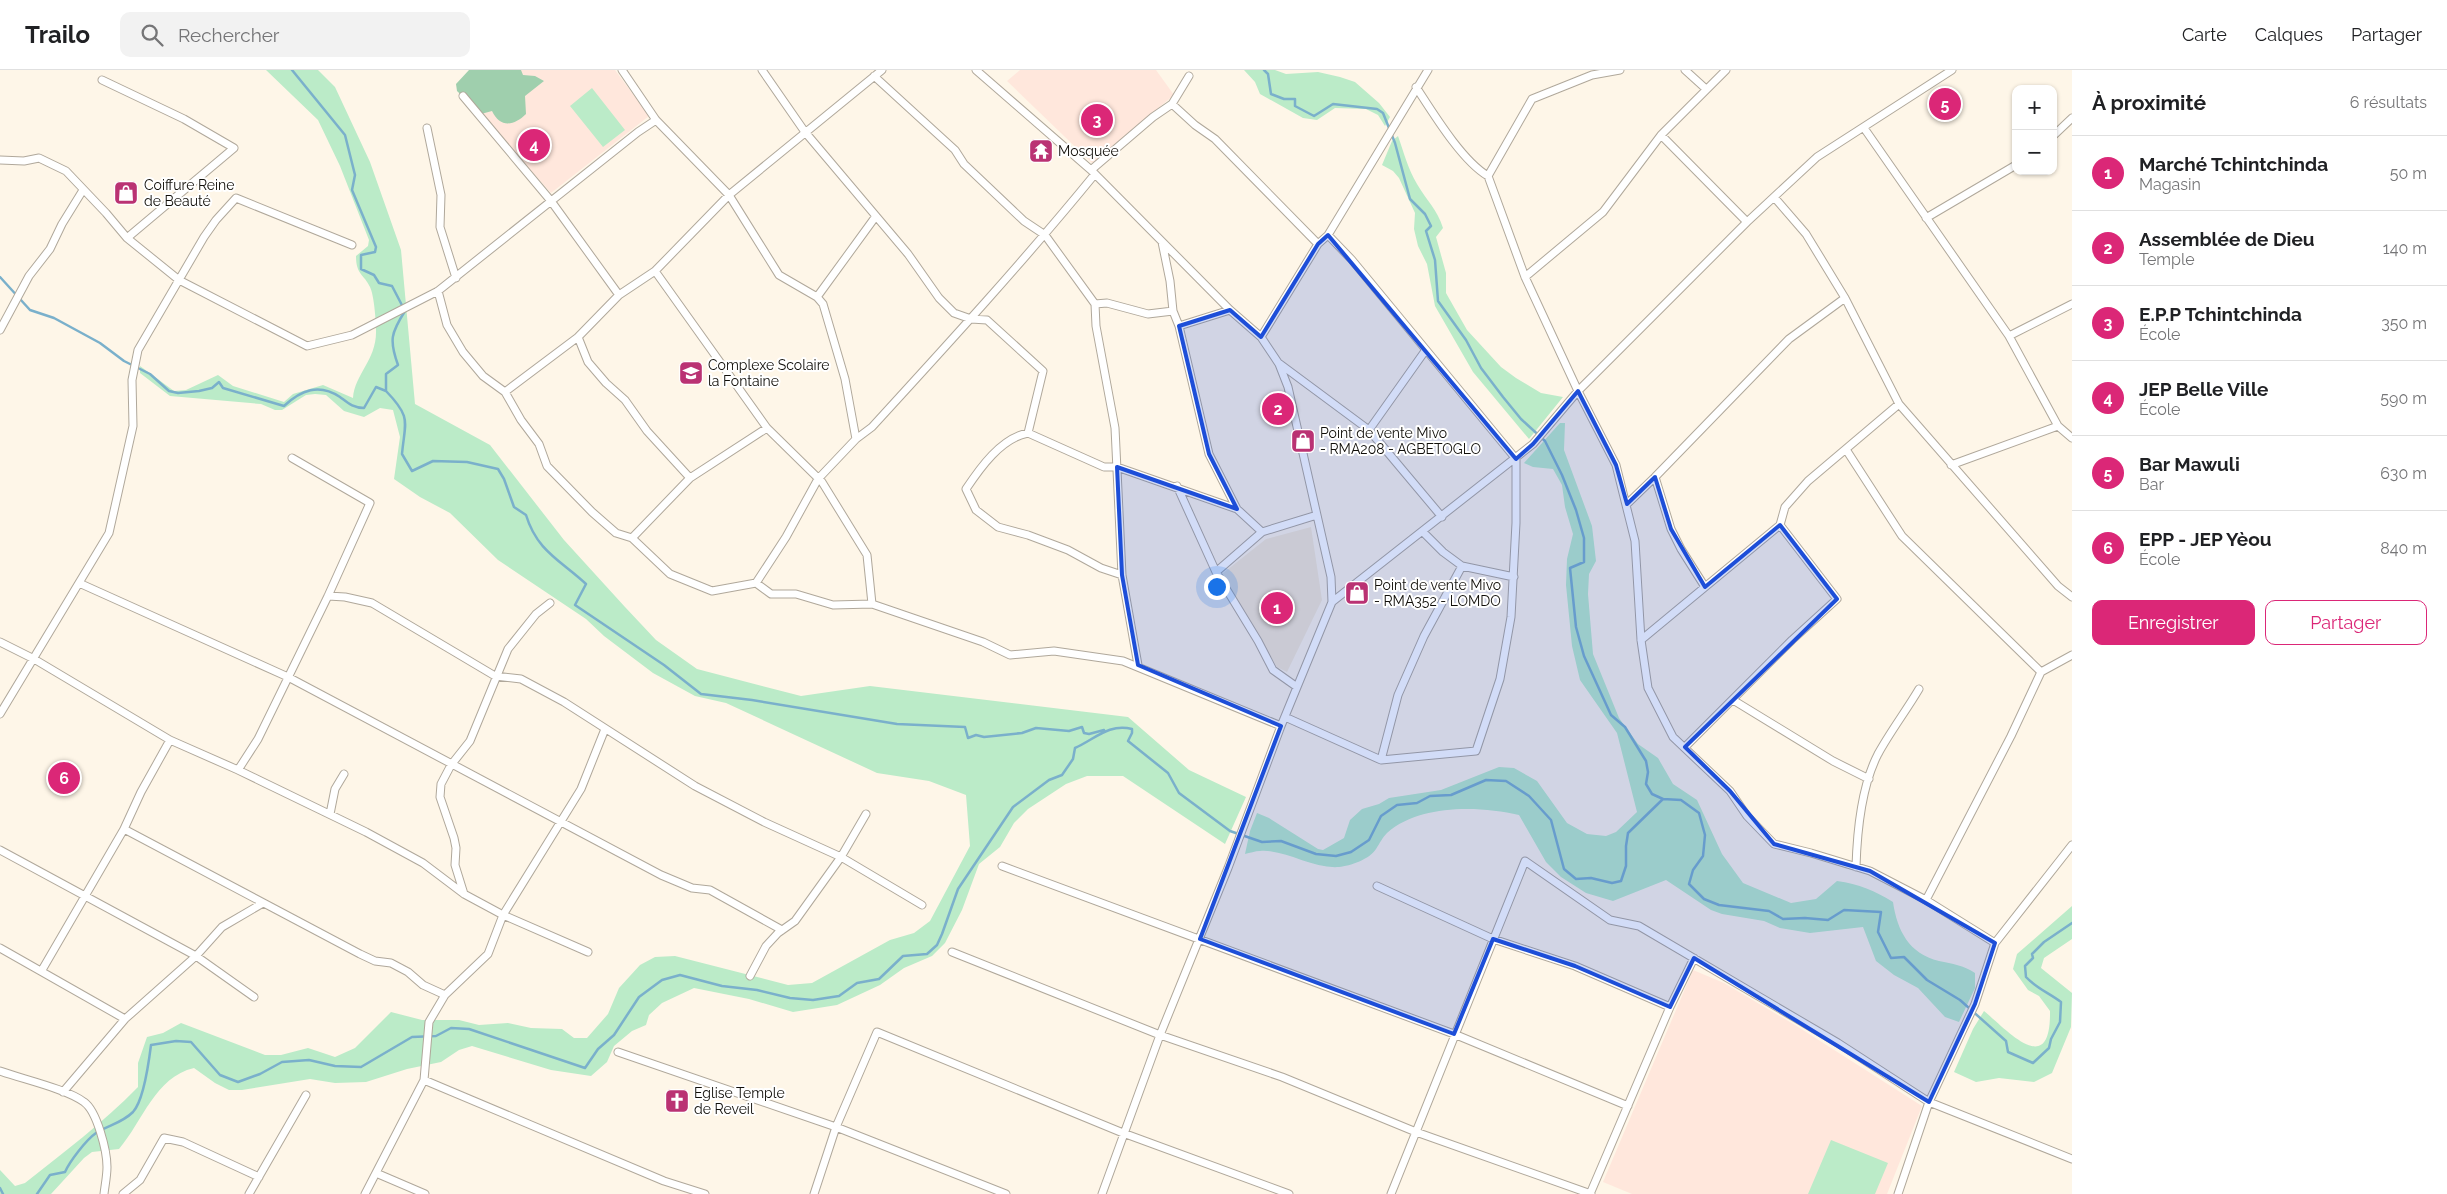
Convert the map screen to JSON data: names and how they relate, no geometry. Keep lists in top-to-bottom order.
{
  "places": {
    "temple": ["Mosquée"],
    "shop": ["Coiffure Reine de Beauté", "Point de vente Mivo - RMA208 - AGBETOGLO", "Point de vente Mivo - RMA352 - LOMDO"],
    "school or university": ["Complexe Scolaire la Fontaine"],
    "church": ["Eglise Temple de Reveil"]
  },
  "page": {
    "header": "Trailo",
    "search": "Rechercher",
    "nav": ["Carte", "Calques", "Partager"],
    "heading": ["À proximité", "6 résultats"],
    "map_buttons": ["+", "−"],
    "pins": [
      "5",
      "3",
      "4",
      "2",
      "1",
      "6"
    ],
    "list": [
      {
        "mark": "1",
        "name": "Marché Tchintchinda",
        "note": "Magasin",
        "value": "50 m"
      },
      {
        "mark": "2",
        "name": "Assemblée de Dieu",
        "note": "Temple",
        "value": "140 m"
      },
      {
        "mark": "3",
        "name": "E.P.P Tchintchinda",
        "note": "École",
        "value": "350 m"
      },
      {
        "mark": "4",
        "name": "JEP Belle Ville",
        "note": "École",
        "value": "590 m"
      },
      {
        "mark": "5",
        "name": "Bar Mawuli",
        "note": "Bar",
        "value": "630 m"
      },
      {
        "mark": "6",
        "name": "EPP - JEP Yèou",
        "note": "École",
        "value": "840 m"
      }
    ],
    "buttons": ["Enregistrer", "Partager"]
  }
}
